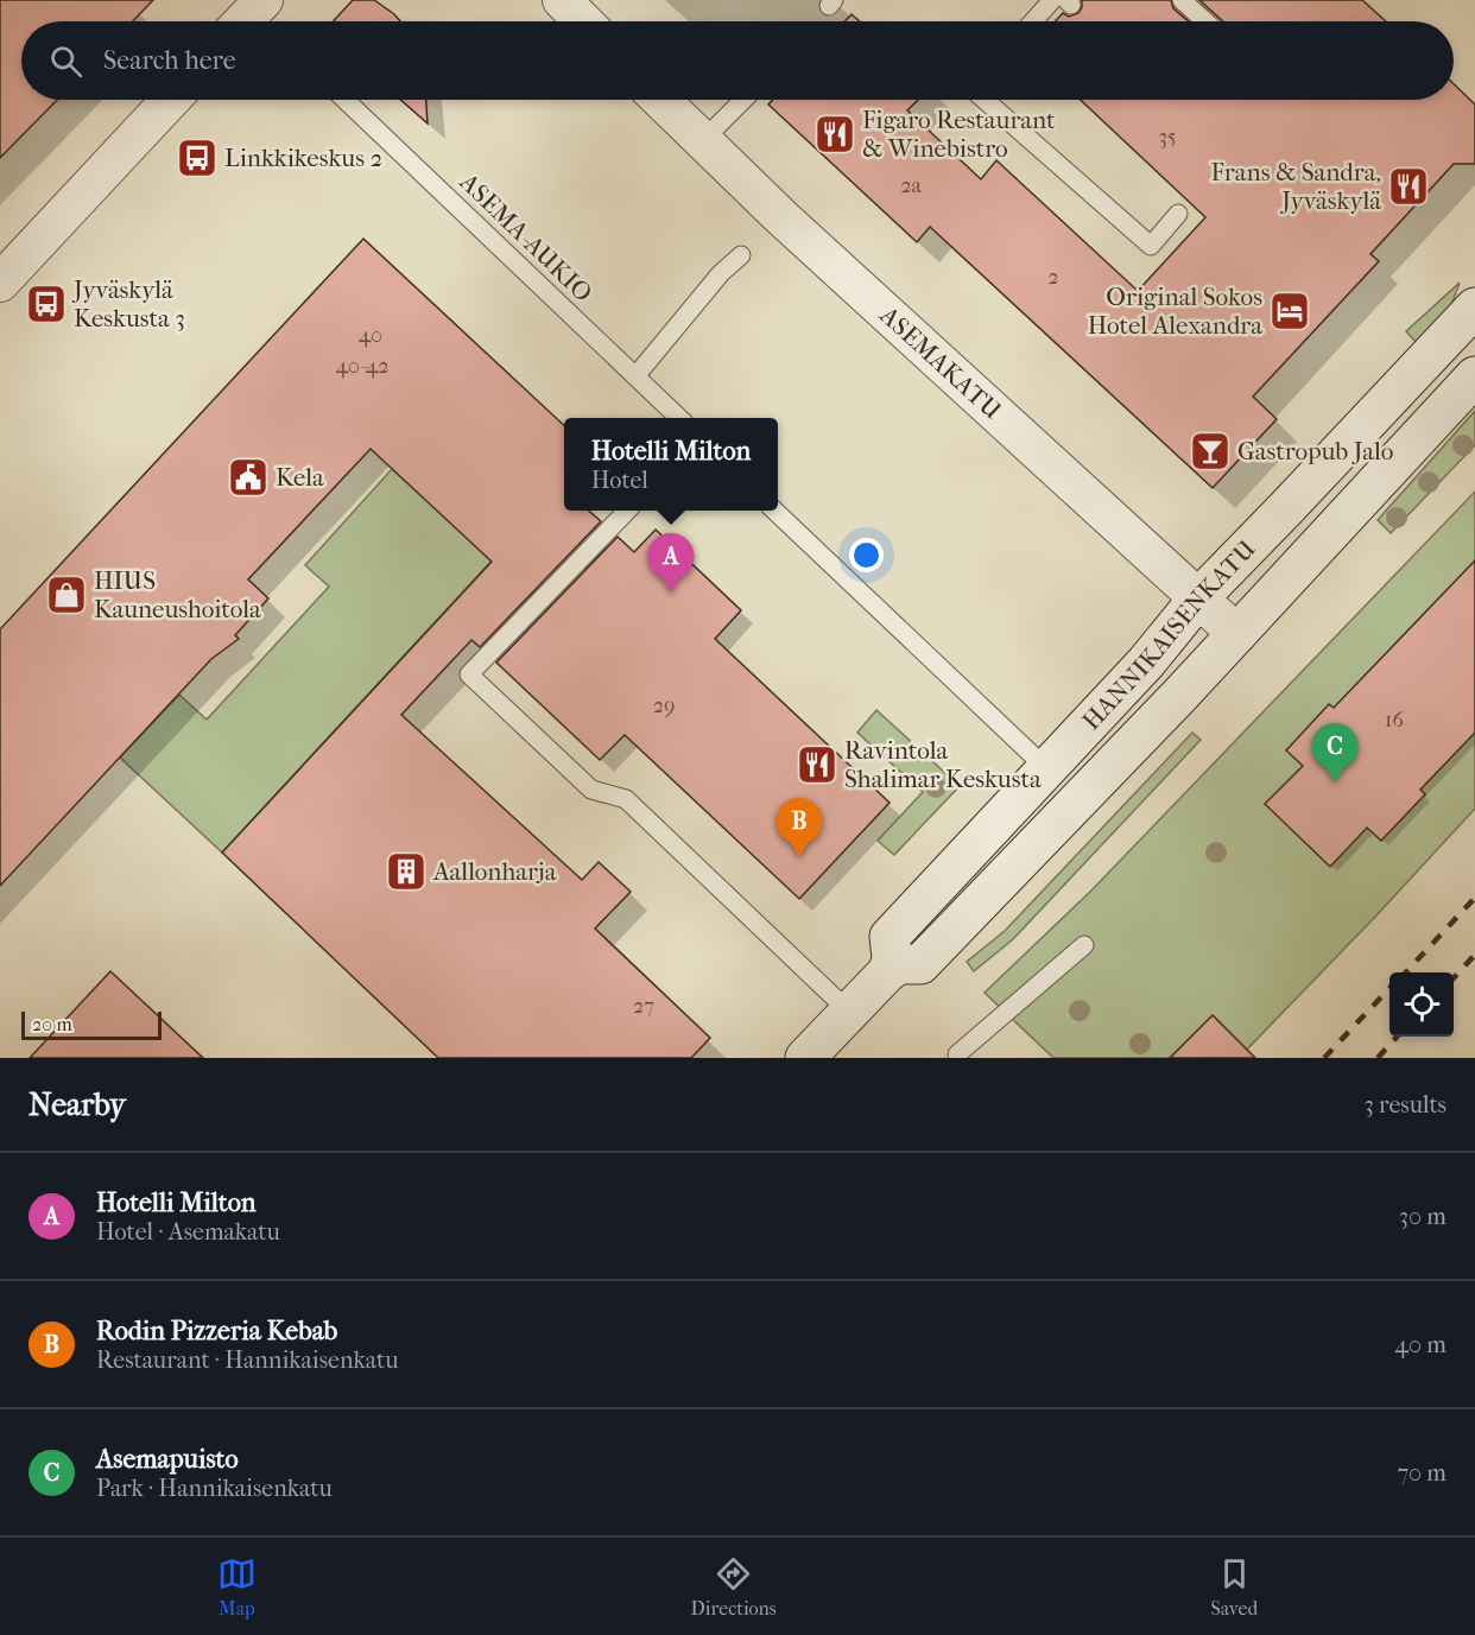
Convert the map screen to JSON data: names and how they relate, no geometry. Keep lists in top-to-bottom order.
{
  "streets": {
    "main road": ["HANNIKAISENKATU"],
    "street": ["ASEMAKATU"],
    "lane": ["ASEMA-AUKIO"]
  },
  "crossings": [
    ["ASEMAKATU", "HANNIKAISENKATU"]
  ],
  "places": {
    "restaurant": ["Figaro Restaurant & Winebistro", "Frans & Sandra, Jyväskylä", "Ravintola Shalimar Keskusta"],
    "bus stop": ["Linkkikeskus 2", "Jyväskylä Keskusta 3"],
    "hotel": ["Original Sokos Hotel Alexandra"],
    "bar": ["Gastropub Jalo"],
    "public building": ["Kela"],
    "shop": ["HIUS Kauneushoitola"],
    "building": ["Aallonharja"]
  },
  "house_numbers": [
    "35",
    "2a",
    "2",
    "40",
    "40-42",
    "29",
    "16",
    "27"
  ],
  "scale_bar": "20 m",
  "page": {
    "search": "Search here",
    "popup": ["Hotelli Milton", "Hotel"],
    "pins": ["A", "C", "B"],
    "scale": "20 m",
    "heading": ["Nearby", "3 results"],
    "list": [
      {
        "mark": "A",
        "name": "Hotelli Milton",
        "note": "Hotel · Asemakatu",
        "value": "30 m"
      },
      {
        "mark": "B",
        "name": "Rodin Pizzeria Kebab",
        "note": "Restaurant · Hannikaisenkatu",
        "value": "40 m"
      },
      {
        "mark": "C",
        "name": "Asemapuisto",
        "note": "Park · Hannikaisenkatu",
        "value": "70 m"
      }
    ],
    "nav": ["Map", "Directions", "Saved"]
  }
}
